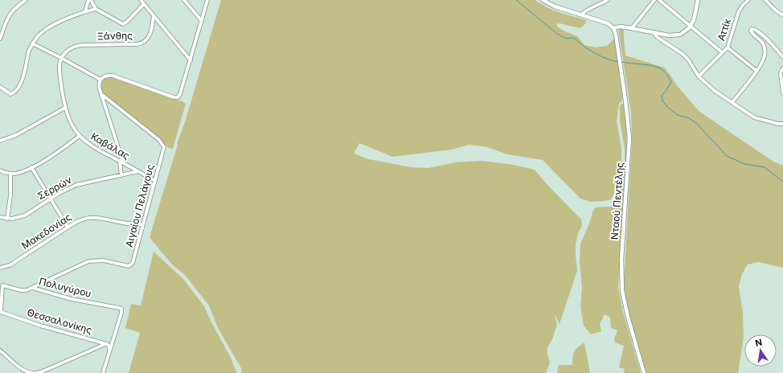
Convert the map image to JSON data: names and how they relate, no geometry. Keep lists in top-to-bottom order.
{
  "streets": {
    "street": [
      "Αττίκ",
      "Ξάνθης",
      "Καβάλας",
      "Σερρών",
      "Νταού Πεντέλης",
      "Αιγαίου Πελάγους",
      "Μακεδονίας",
      "Πολυγύρου",
      "Θεσσαλονίκης"
    ]
  },
  "crossings": [
    ["Ξάνθης", "Καβάλας"],
    ["Καβάλας", "Σερρών"],
    ["Καβάλας", "Αιγαίου Πελάγους"],
    ["Αιγαίου Πελάγους", "Μακεδονίας"],
    ["Αιγαίου Πελάγους", "Πολυγύρου"],
    ["Πολυγύρου", "Θεσσαλονίκης"]
  ],
  "north": "top"
}
